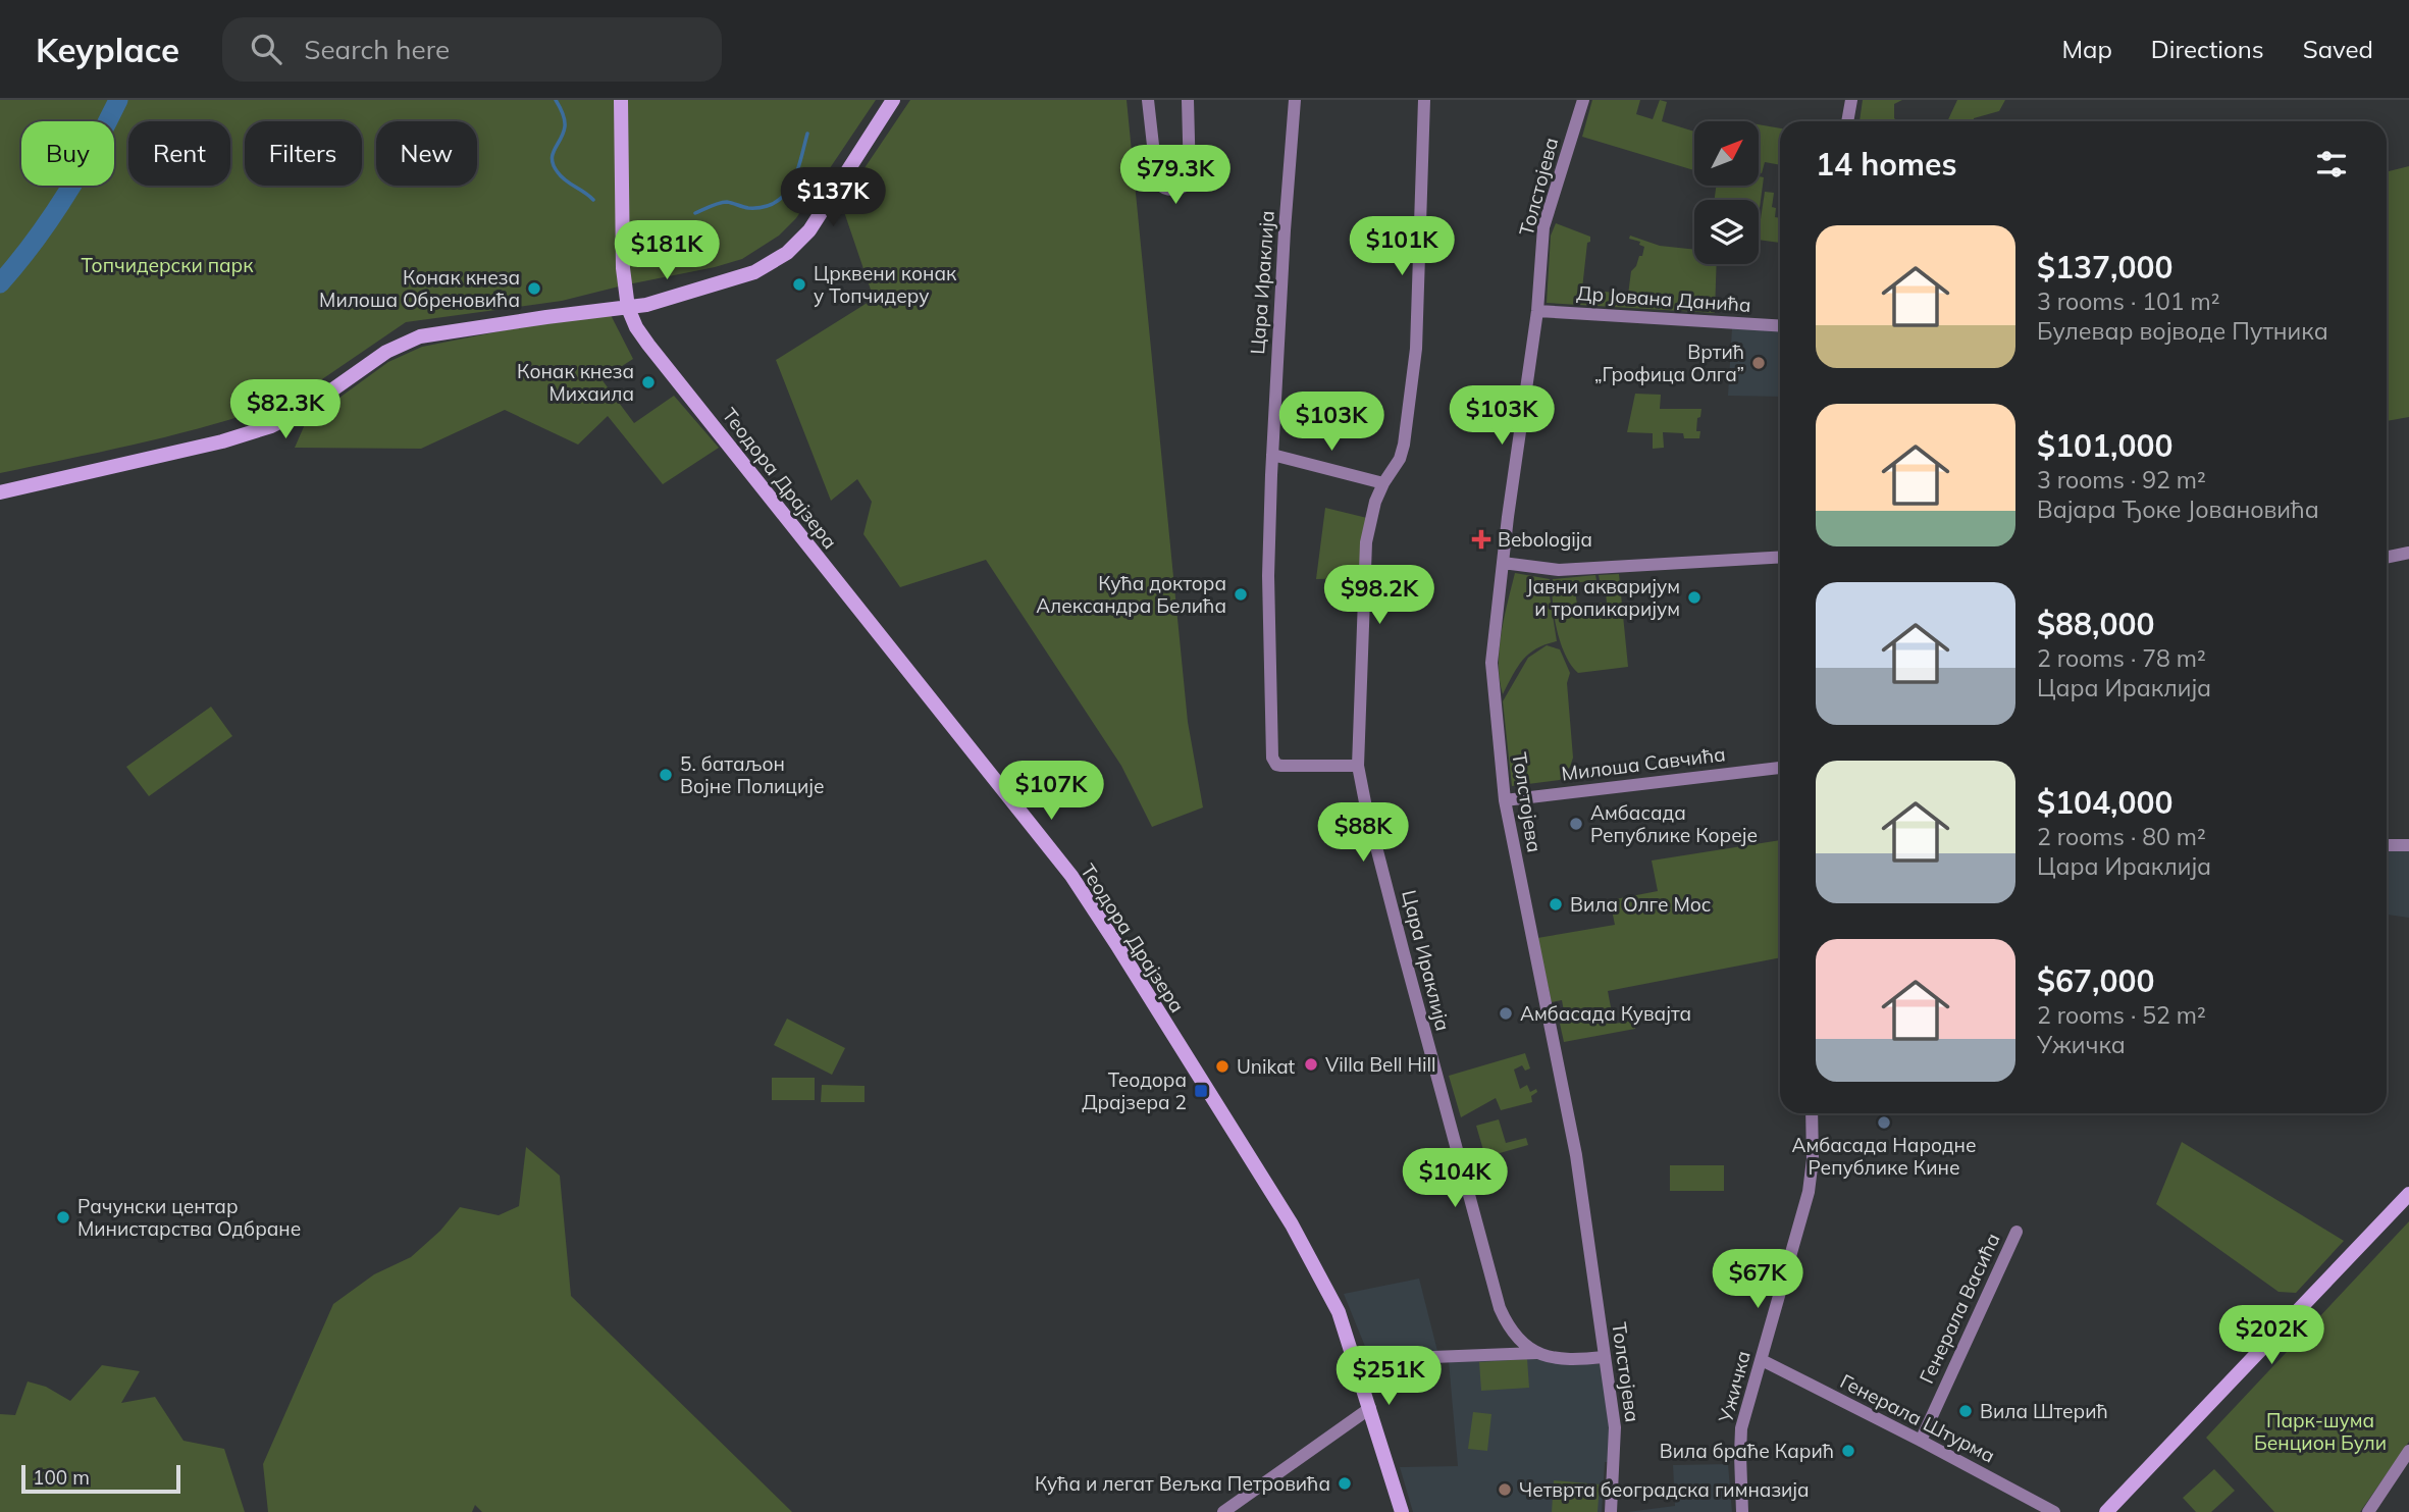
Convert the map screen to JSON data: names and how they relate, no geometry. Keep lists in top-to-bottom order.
{
  "streets": {
    "main road": ["Теодора Драјзера"],
    "street": [
      "Толстојева",
      "Цара Ираклија",
      "Др Јована Данића",
      "Милоша Савчића",
      "Генерала Васића",
      "Ужичка",
      "Генерала Штурма"
    ]
  },
  "crossings": [
    ["Толстојева", "Др Јована Данића"],
    ["Толстојева", "Милоша Савчића"],
    ["Генерала Васића", "Генерала Штурма"],
    ["Ужичка", "Генерала Штурма"]
  ],
  "parks": ["Топчидерски парк", "Парк-шума Бенцион Були"],
  "places": {
    "other": [
      "Црквени конак у Топчидеру",
      "Конак кнеза Милоша Обреновића",
      "Вртић „Грофица Олга”",
      "Конак кнеза Михаила",
      "Кућа доктора Александра Белића",
      "Јавни акваријум и тропикаријум",
      "5. батаљон Војне Полиције",
      "Амбасада Републике Кореје",
      "Вила Олге Мос",
      "Амбасада Кувајта",
      "Villa Bell Hill",
      "Unikat",
      "Амбасада Народне Републике Кине",
      "Рачунски центар Министарства Одбране",
      "Вила Штерић",
      "Вила браће Карић",
      "Кућа и легат Вељка Петровића",
      "Четврта београдска гимназија"
    ],
    "health": ["Bebologija"],
    "transit": ["Теодора Драјзера 2"]
  },
  "scale_bar": "100 m",
  "north": "top right",
  "page": {
    "header": "Keyplace",
    "search": "Search here",
    "nav": ["Map", "Directions", "Saved"],
    "chip": [
      "Buy",
      "Rent",
      "Filters",
      "New"
    ],
    "heading": "14 homes",
    "price": [
      "$79.3K",
      "$137K",
      "$101K",
      "$181K",
      "$82.3K",
      "$103K",
      "$103K",
      "$98.2K",
      "$107K",
      "$88K",
      "$104K",
      "$67K",
      "$202K",
      "$251K"
    ],
    "list": [
      {
        "name": "$137,000",
        "note": "3 rooms · 101 m² · Булевар војводе Путника"
      },
      {
        "name": "$101,000",
        "note": "3 rooms · 92 m² · Вајара Ђоке Јовановића"
      },
      {
        "name": "$88,000",
        "note": "2 rooms · 78 m² · Цара Ираклија"
      },
      {
        "name": "$104,000",
        "note": "2 rooms · 80 m² · Цара Ираклија"
      },
      {
        "name": "$67,000",
        "note": "2 rooms · 52 m² · Ужичка"
      }
    ],
    "scale": "100 m"
  }
}
